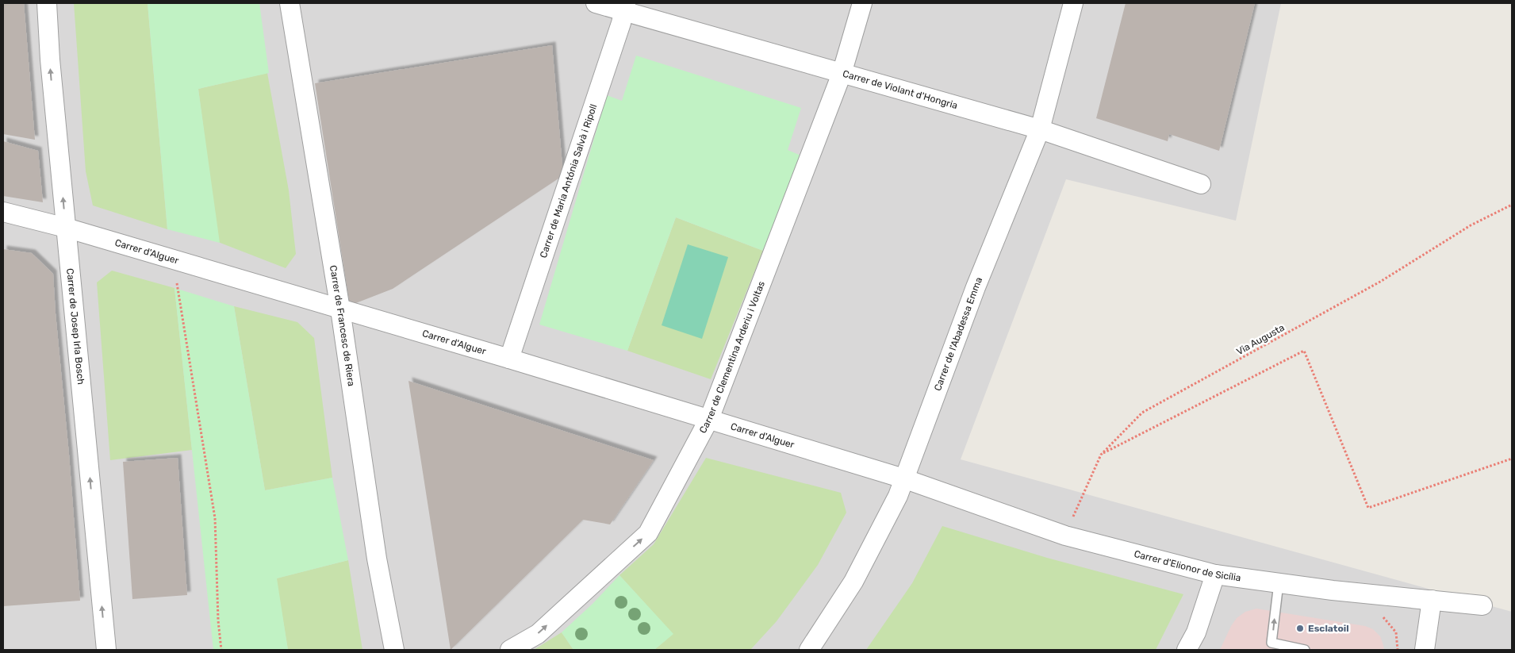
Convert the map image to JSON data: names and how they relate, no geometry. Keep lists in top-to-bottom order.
{
  "streets": {
    "street": [
      "Carrer de Violant d'Hongria",
      "Carrer de Maria Antónia Salvà i Ripoll",
      "Carrer d'Alguer",
      "Carrer de Francesc de Riera",
      "Carrer de Josep Irla Bosch",
      "Carrer de l'Abadessa Emma",
      "Carrer de Clementina Arderiu i Voltas",
      "Carrer d'Elionor de Sicília"
    ],
    "path": ["Via Augusta"]
  },
  "crossings": [
    ["Carrer de Violant d'Hongria", "Carrer de Maria Antónia Salvà i Ripoll"],
    ["Carrer de Violant d'Hongria", "Carrer de l'Abadessa Emma"],
    ["Carrer de Violant d'Hongria", "Carrer de Clementina Arderiu i Voltas"],
    ["Carrer de Maria Antónia Salvà i Ripoll", "Carrer d'Alguer"],
    ["Carrer d'Alguer", "Carrer de Francesc de Riera"],
    ["Carrer d'Alguer", "Carrer de Josep Irla Bosch"],
    ["Carrer d'Alguer", "Carrer de l'Abadessa Emma"],
    ["Carrer d'Alguer", "Carrer de Clementina Arderiu i Voltas"],
    ["Carrer d'Alguer", "Carrer d'Elionor de Sicília"],
    ["Carrer de l'Abadessa Emma", "Carrer d'Elionor de Sicília"],
    ["Via Augusta", "Carrer d'Elionor de Sicília"]
  ],
  "one_way": ["Carrer de Josep Irla Bosch", "Carrer de Clementina Arderiu i Voltas"],
  "places": ["Esclatoil"]
}
